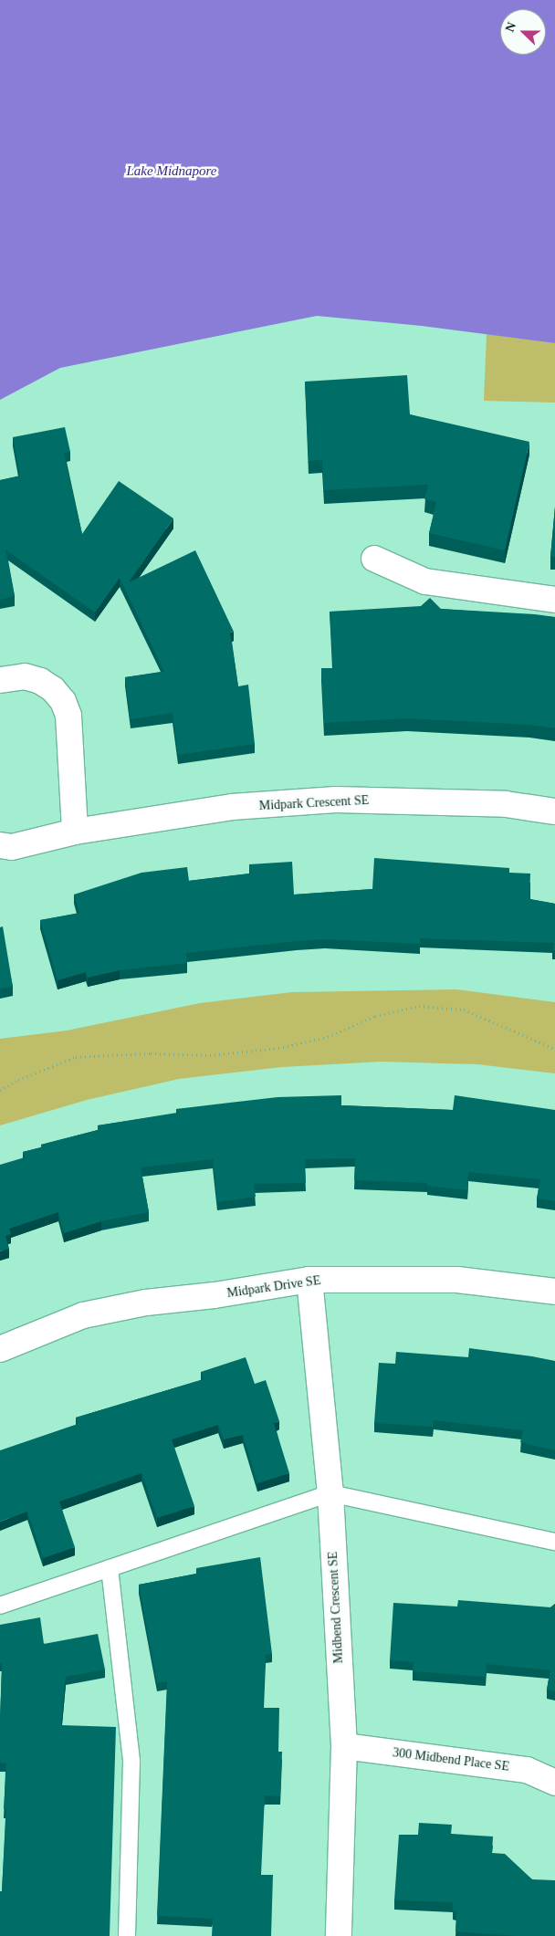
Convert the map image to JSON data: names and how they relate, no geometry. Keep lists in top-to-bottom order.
{
  "streets": {
    "street": [
      "Midpark Crescent SE",
      "Midpark Drive SE",
      "Midbend Crescent SE",
      "300 Midbend Place SE"
    ]
  },
  "crossings": [
    ["Midpark Drive SE", "Midbend Crescent SE"],
    ["Midbend Crescent SE", "300 Midbend Place SE"]
  ],
  "water": ["Lake Midnapore"],
  "north": "left"
}
